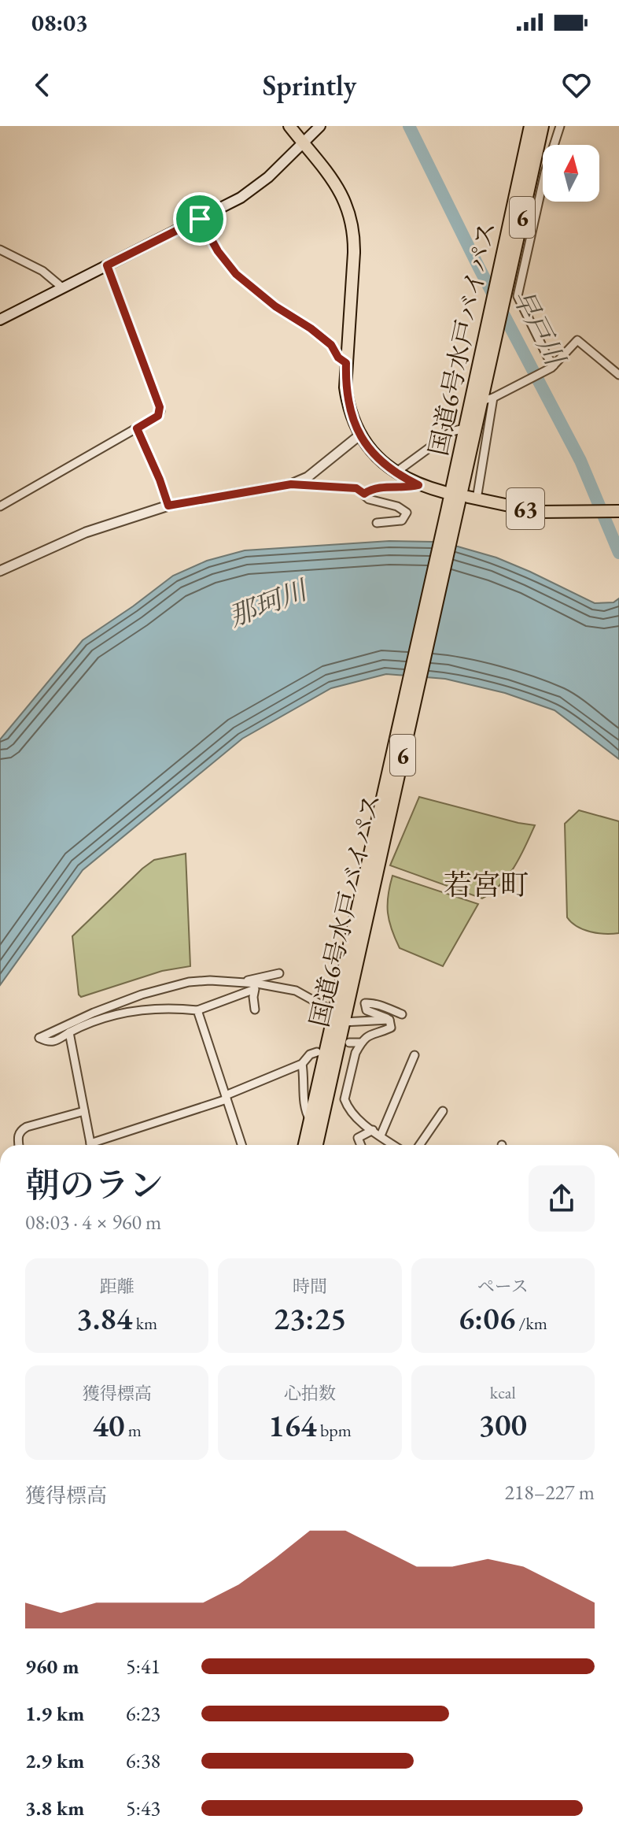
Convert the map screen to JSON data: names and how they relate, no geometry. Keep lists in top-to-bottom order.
{
  "streets": {
    "highway": ["6", "国道6号水戸バイパス"],
    "main road": ["63"]
  },
  "districts": ["若宮町"],
  "water": ["早戸川", "那珂川"],
  "north": "top",
  "page": {
    "status": "08:03",
    "header": "Sprintly",
    "heading": ["朝のラン", "08:03 · 4 × 960 m"],
    "stats": [
      ["距離", "3.84 km"],
      ["時間", "23:25"],
      ["ペース", "6:06 /km"],
      ["獲得標高", "40 m"],
      ["心拍数", "164 bpm"],
      ["kcal", "300"]
    ],
    "chart": ["獲得標高", "218–227 m"],
    "list": [
      {
        "name": "960 m",
        "note": "5:41"
      },
      {
        "name": "1.9 km",
        "note": "6:23"
      },
      {
        "name": "2.9 km",
        "note": "6:38"
      },
      {
        "name": "3.8 km",
        "note": "5:43"
      }
    ]
  }
}
